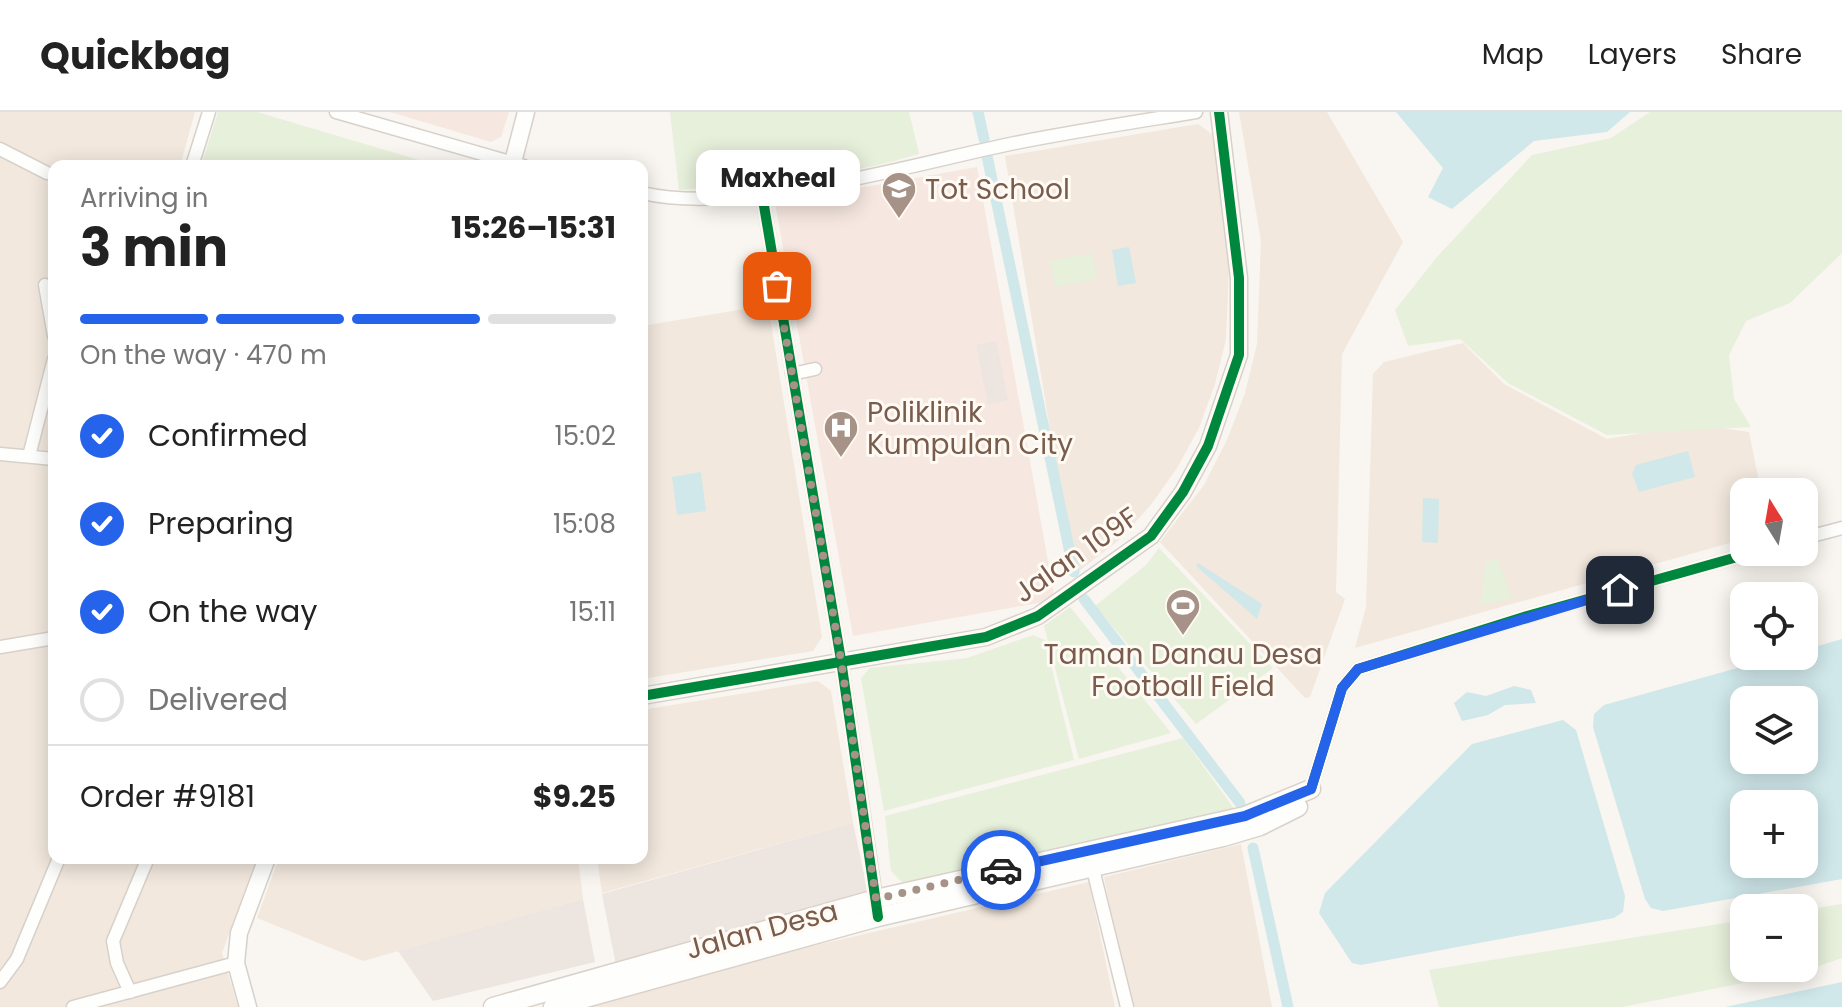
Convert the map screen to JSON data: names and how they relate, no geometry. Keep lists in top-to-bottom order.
{
  "streets": {
    "main road": ["Jalan Desa"],
    "street": ["Jalan 109F"]
  },
  "places": {
    "school or university": ["Tot School"],
    "other": ["Maxheal"],
    "hospital": ["Poliklinik Kumpulan City"],
    "sports": ["Taman Danau Desa Football Field"]
  },
  "north": "top",
  "page": {
    "header": "Quickbag",
    "nav": ["Map", "Layers", "Share"],
    "bubble": "Maxheal",
    "heading": ["3 min", "Arriving in", "15:26–15:31"],
    "panel": ["Order #9181", "$9.25"],
    "bar": "On the way · 470 m",
    "list": [
      ["Confirmed", "15:02"],
      ["Preparing", "15:08"],
      ["On the way", "15:11"],
      "Delivered"
    ],
    "map_buttons": ["+", "−"]
  }
}
